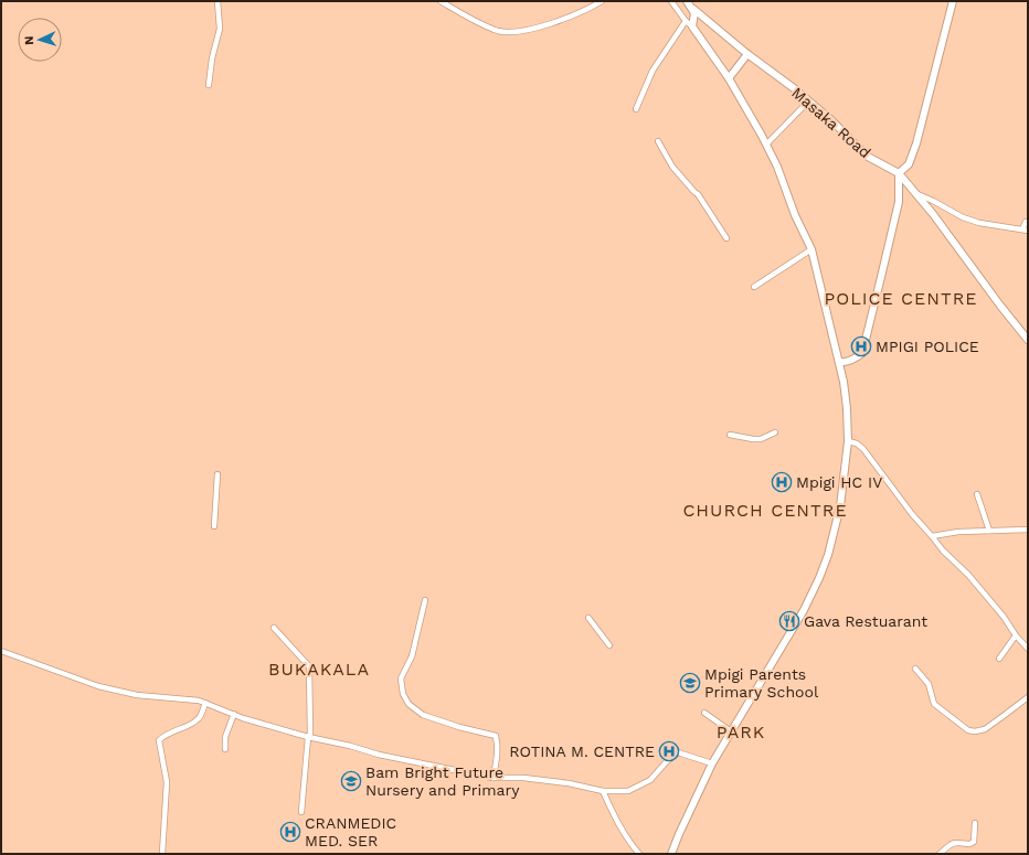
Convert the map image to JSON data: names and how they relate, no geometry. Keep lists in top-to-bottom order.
{
  "streets": {
    "main road": ["Masaka Road"]
  },
  "districts": [
    "POLICE CENTRE",
    "CHURCH CENTRE",
    "BUKAKALA",
    "PARK"
  ],
  "places": {
    "hospital": [
      "MPIGI POLICE",
      "Mpigi HC IV",
      "ROTINA M. CENTRE",
      "CRANMEDIC MED. SER"
    ],
    "restaurant": ["Gava Restuarant"],
    "school or university": ["Mpigi Parents Primary School", "Bam Bright Future Nursery and Primary"]
  },
  "north": "left"
}
